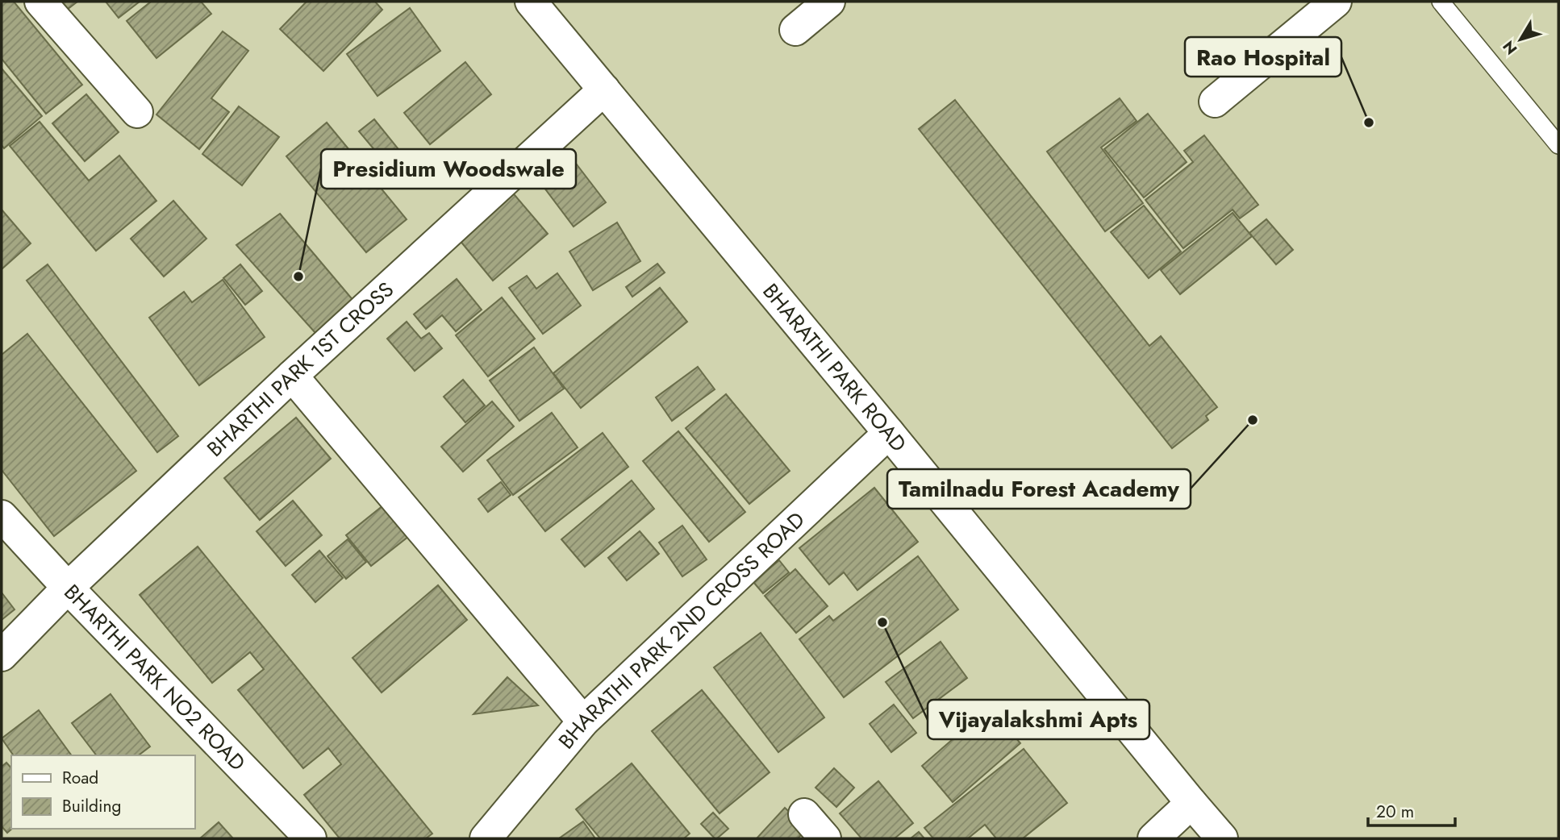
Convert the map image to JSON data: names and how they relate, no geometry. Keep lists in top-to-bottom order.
{
  "streets": {
    "street": [
      "BHARATHI PARK ROAD",
      "BHARTHI PARK 1ST CROSS",
      "BHARATHI PARK 2ND CROSS ROAD",
      "BHARTHI PARK NO2 ROAD"
    ]
  },
  "crossings": [
    ["BHARATHI PARK ROAD", "BHARTHI PARK 1ST CROSS"],
    ["BHARATHI PARK ROAD", "BHARATHI PARK 2ND CROSS ROAD"],
    ["BHARTHI PARK 1ST CROSS", "BHARTHI PARK NO2 ROAD"]
  ],
  "places": [
    "Rao Hospital",
    "Presidium Woodswale",
    "Tamilnadu Forest Academy",
    "Vijayalakshmi Apts"
  ],
  "legend": ["Road", "Building"],
  "scale_bar": "20 m",
  "north": "bottom left"
}
